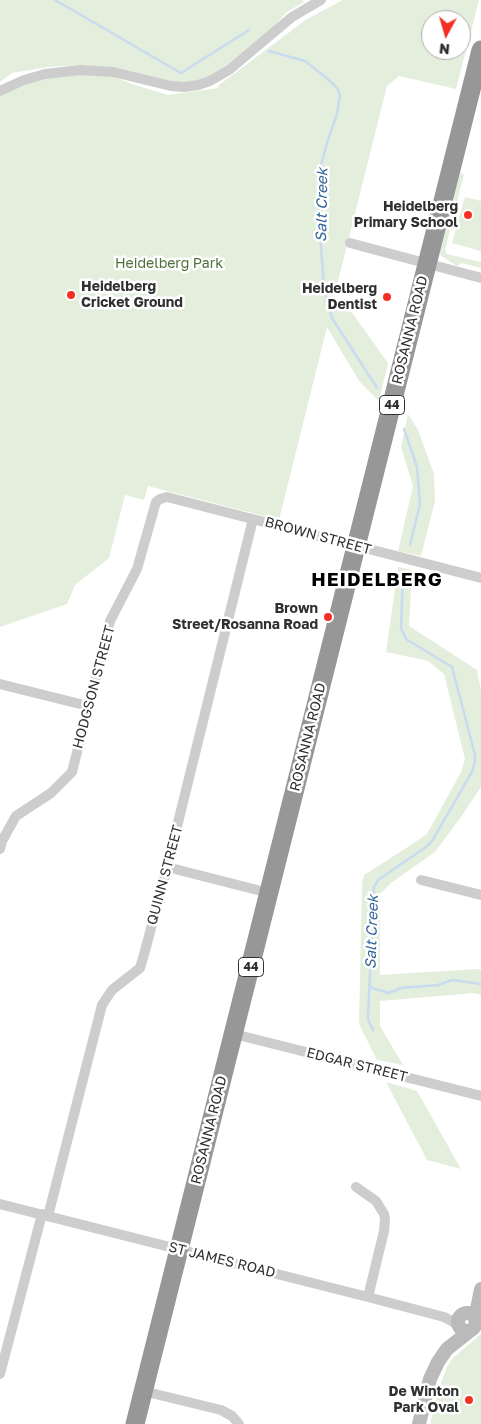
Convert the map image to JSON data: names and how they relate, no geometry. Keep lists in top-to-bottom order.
{
  "streets": {
    "highway": ["ROSANNA ROAD", "44"],
    "street": [
      "BROWN STREET",
      "HODGSON STREET",
      "QUINN STREET",
      "EDGAR STREET",
      "ST JAMES ROAD"
    ]
  },
  "crossings": [
    ["ROSANNA ROAD", "BROWN STREET"],
    ["ROSANNA ROAD", "EDGAR STREET"],
    ["ROSANNA ROAD", "ST JAMES ROAD"],
    ["BROWN STREET", "HODGSON STREET"],
    ["BROWN STREET", "QUINN STREET"],
    ["QUINN STREET", "ST JAMES ROAD"]
  ],
  "districts": ["HEIDELBERG"],
  "water": ["Salt Creek"],
  "parks": ["Heidelberg Park"],
  "places": [
    "Heidelberg Primary School",
    "Heidelberg Cricket Ground",
    "Heidelberg Dentist",
    "Brown Street/Rosanna Road",
    "De Winton Park Oval"
  ],
  "north": "bottom"
}
